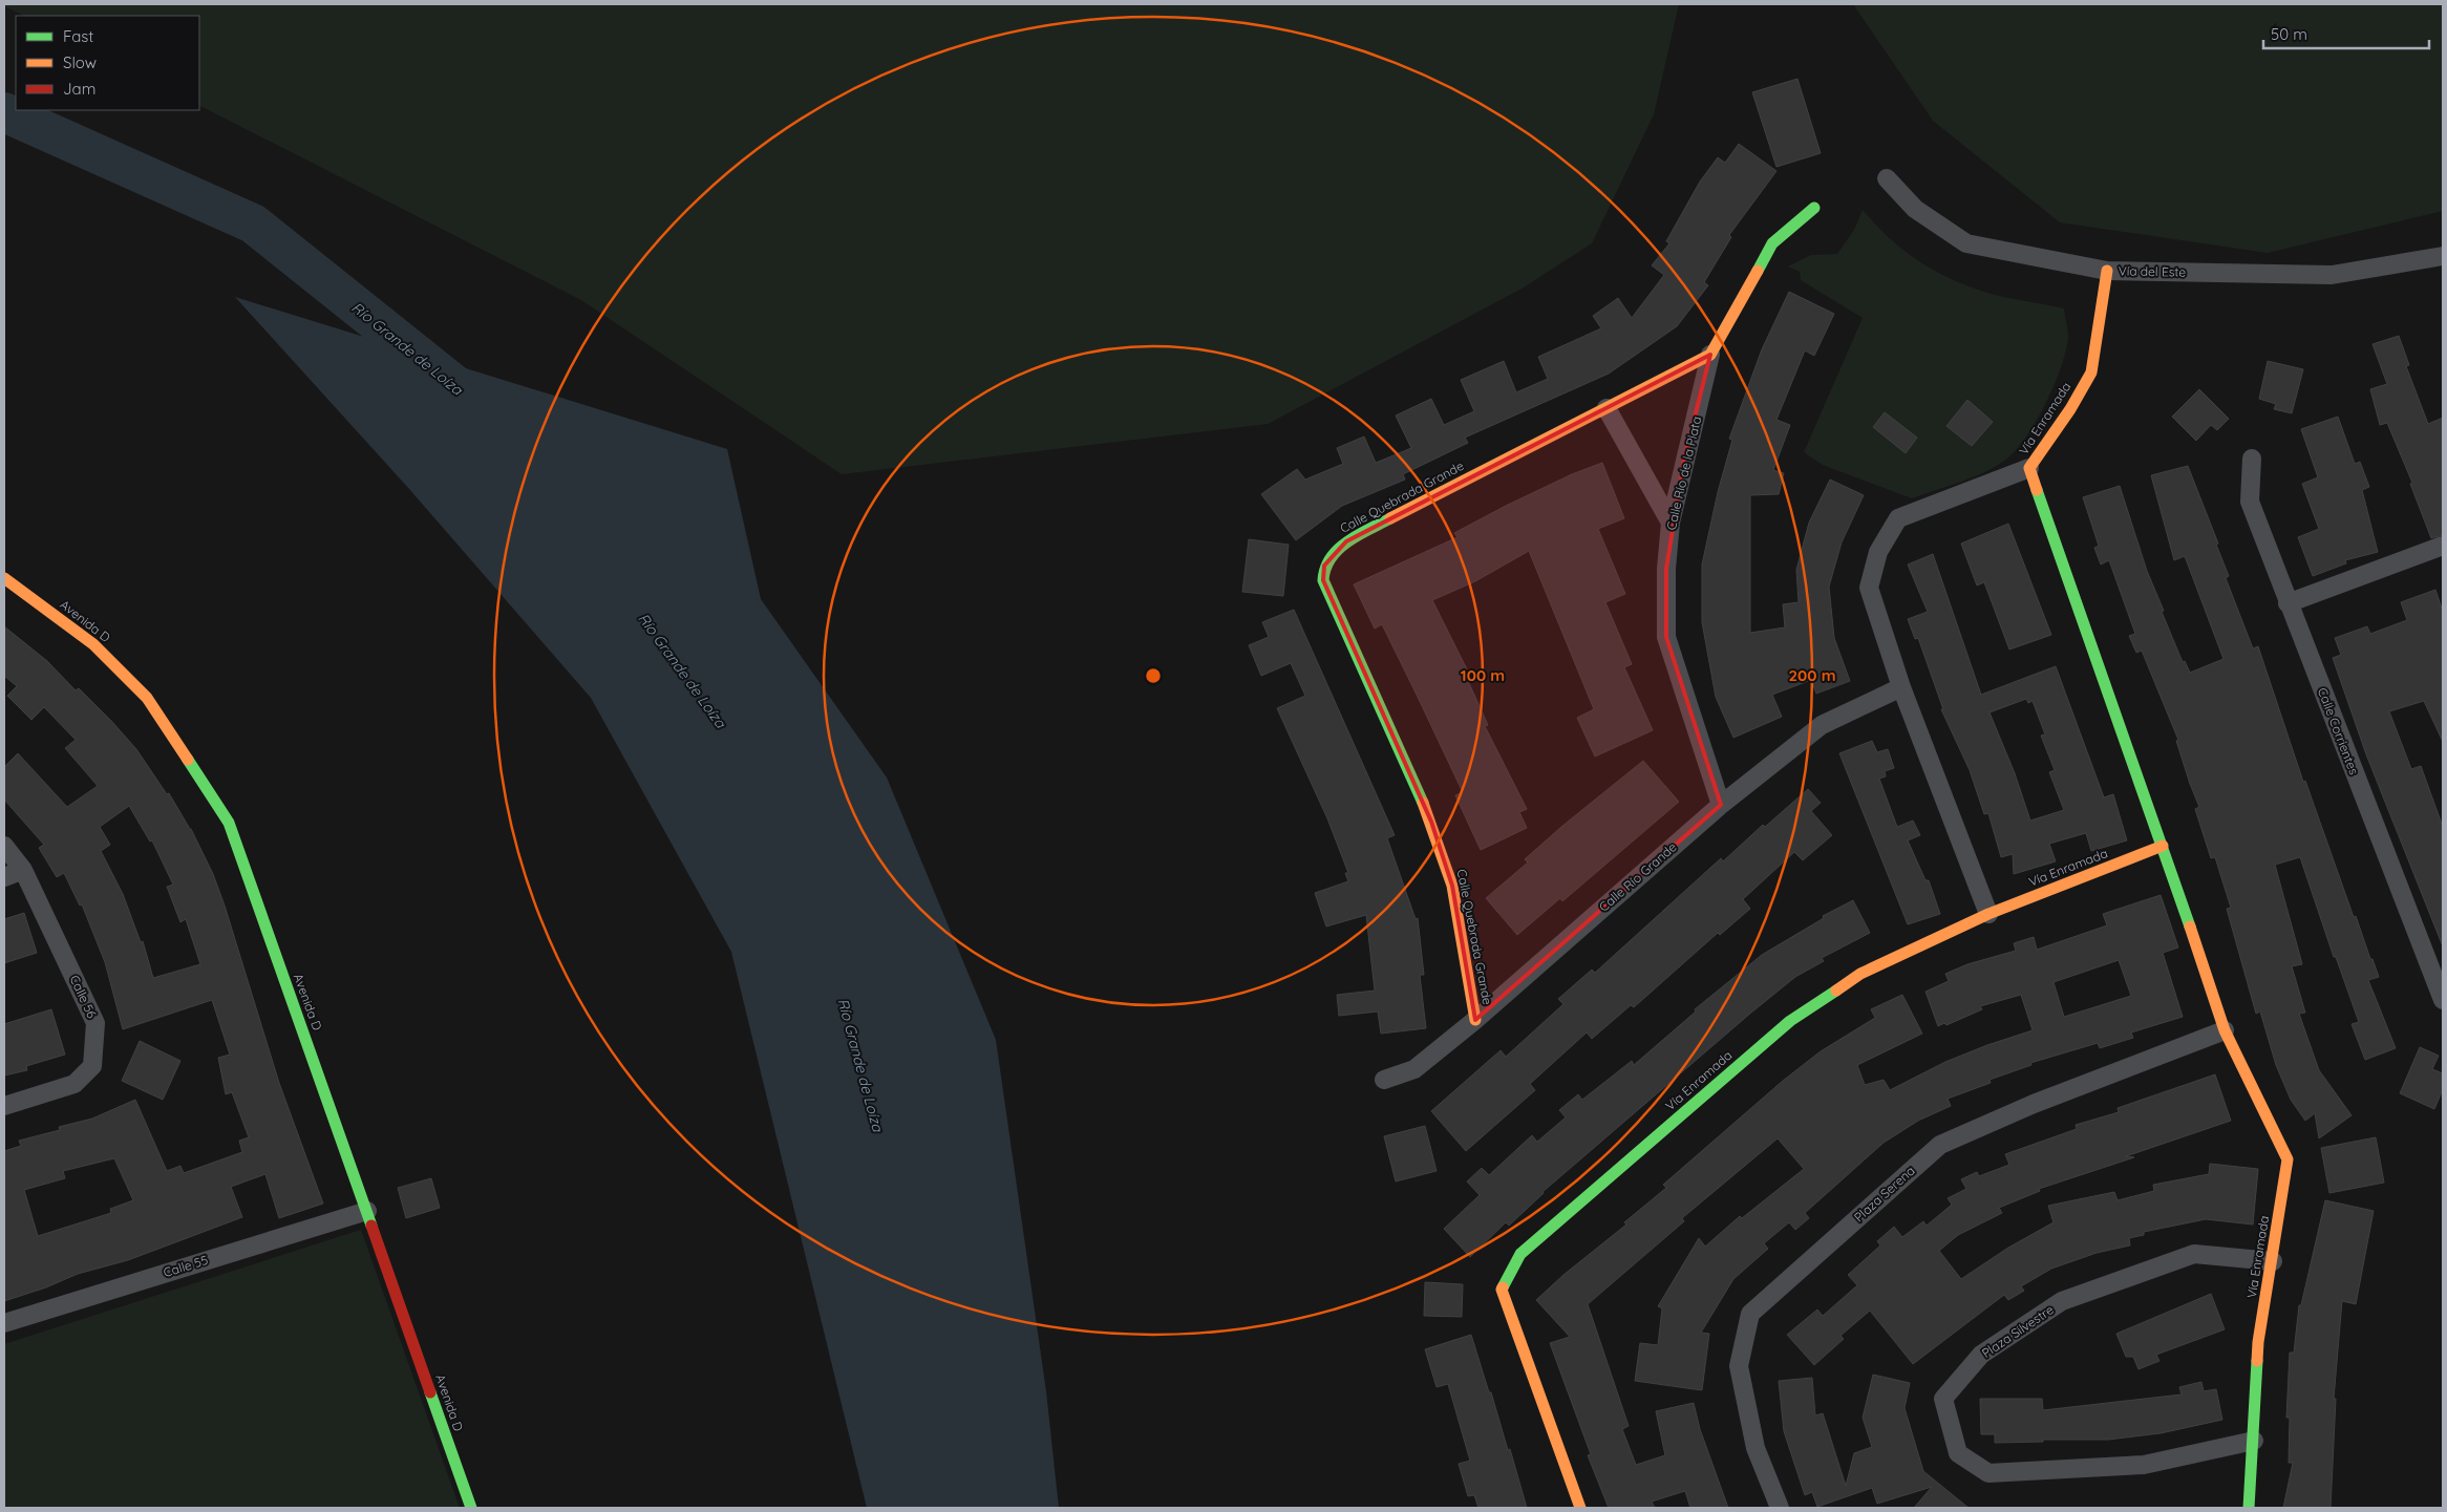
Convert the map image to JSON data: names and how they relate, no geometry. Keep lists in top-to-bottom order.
{
  "streets": {
    "street": [
      "Vía del Este",
      "Vía Enramada",
      "Calle Río de la Plata",
      "Calle Quebrada Grande",
      "Avenida D",
      "Calle Corrientes",
      "Calle Río Grande",
      "Calle 56",
      "Plaza Serena",
      "Calle 55",
      "Plaza Silvestre"
    ]
  },
  "crossings": [
    ["Vía del Este", "Vía Enramada"],
    ["Vía Enramada", "Plaza Serena"],
    ["Vía Enramada", "Plaza Silvestre"],
    ["Calle Río de la Plata", "Calle Quebrada Grande"],
    ["Calle Río de la Plata", "Calle Río Grande"],
    ["Calle Quebrada Grande", "Calle Río Grande"],
    ["Avenida D", "Calle 55"]
  ],
  "water": ["Río Grande de Loíza"],
  "legend": ["Fast", "Slow", "Jam"],
  "scale_bar": "50 m",
  "rings": ["100 m", "200 m"]
}
